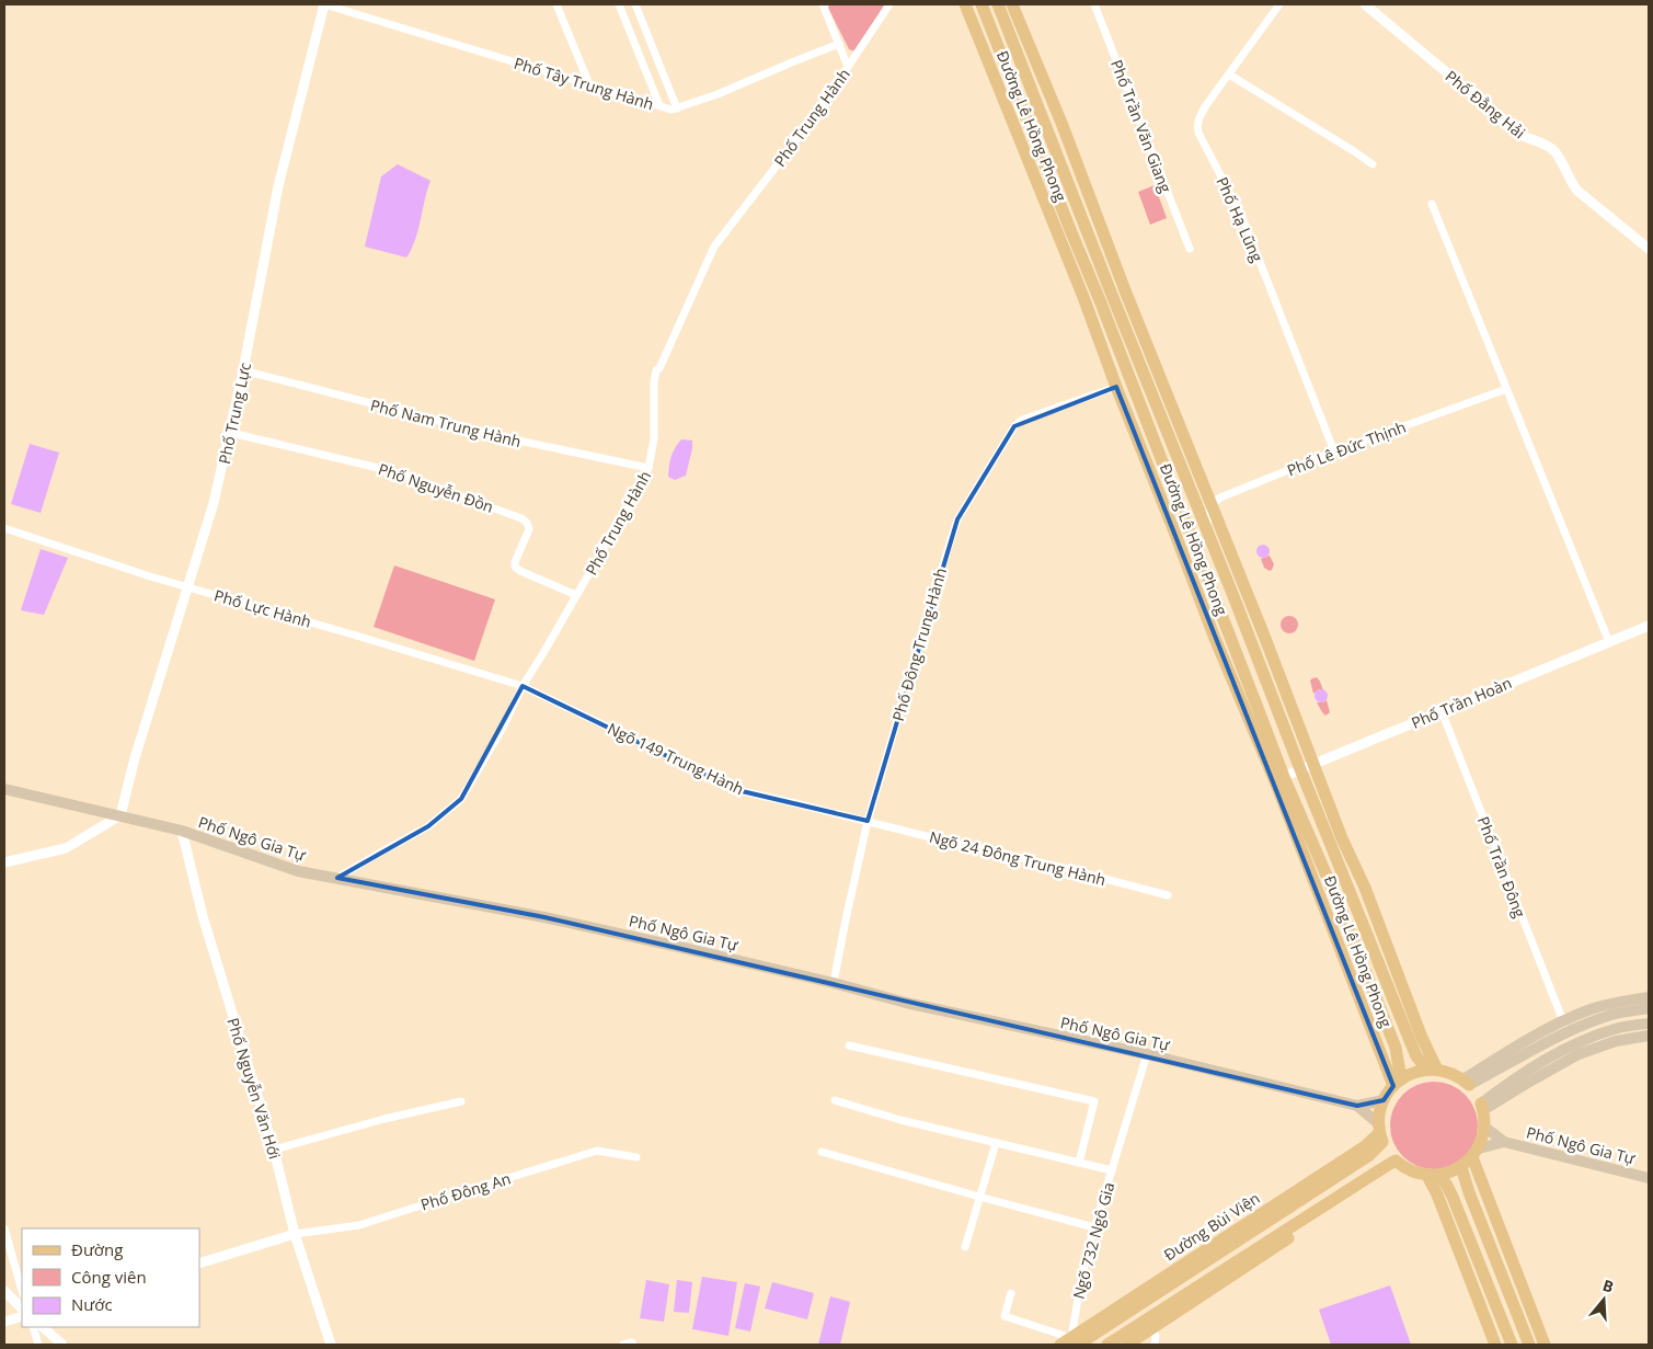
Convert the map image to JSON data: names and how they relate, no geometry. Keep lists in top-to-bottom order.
{
  "streets": {
    "main road": ["Đường Lê Hồng Phong", "Phố Ngô Gia Tự", "Đường Bùi Viện"],
    "street": [
      "Phố Tây Trung Hành",
      "Phố Đằng Hải",
      "Phố Trung Hành",
      "Phố Trần Văn Giang",
      "Phố Hạ Lũng",
      "Phố Trung Lực",
      "Phố Nam Trung Hành",
      "Phố Lê Đức Thịnh",
      "Phố Nguyễn Đồn",
      "Phố Lực Hành",
      "Phố Đông Trung Hành",
      "Phố Trần Hoàn",
      "Ngõ 149 Trung Hành",
      "Ngõ 24 Đông Trung Hành",
      "Phố Trần Đông",
      "Phố Nguyễn Văn Hới",
      "Phố Đông An",
      "Ngõ 732 Ngô Gia"
    ]
  },
  "crossings": [
    ["Phố Tây Trung Hành", "Phố Trung Lực"],
    ["Phố Trung Hành", "Phố Nam Trung Hành"],
    ["Phố Trung Hành", "Phố Nguyễn Đồn"],
    ["Phố Trung Hành", "Phố Lực Hành"],
    ["Phố Trung Hành", "Ngõ 149 Trung Hành"],
    ["Phố Trung Hành", "Phố Ngô Gia Tự"],
    ["Đường Lê Hồng Phong", "Phố Lê Đức Thịnh"],
    ["Đường Lê Hồng Phong", "Phố Đông Trung Hành"],
    ["Đường Lê Hồng Phong", "Phố Trần Hoàn"],
    ["Phố Hạ Lũng", "Phố Lê Đức Thịnh"],
    ["Phố Trung Lực", "Phố Nam Trung Hành"],
    ["Phố Trung Lực", "Phố Nguyễn Đồn"],
    ["Phố Trung Lực", "Phố Lực Hành"],
    ["Phố Trung Lực", "Phố Ngô Gia Tự"],
    ["Phố Lực Hành", "Ngõ 149 Trung Hành"],
    ["Phố Đông Trung Hành", "Ngõ 149 Trung Hành"],
    ["Phố Đông Trung Hành", "Phố Ngô Gia Tự"],
    ["Phố Đông Trung Hành", "Ngõ 24 Đông Trung Hành"],
    ["Phố Trần Hoàn", "Phố Trần Đông"],
    ["Ngõ 149 Trung Hành", "Ngõ 24 Đông Trung Hành"],
    ["Phố Ngô Gia Tự", "Phố Nguyễn Văn Hới"],
    ["Phố Ngô Gia Tự", "Ngõ 732 Ngô Gia"],
    ["Phố Nguyễn Văn Hới", "Phố Đông An"],
    ["Đường Bùi Viện", "Ngõ 732 Ngô Gia"]
  ],
  "legend": ["Đường", "Công viên", "Nước"],
  "north": "top"
}
